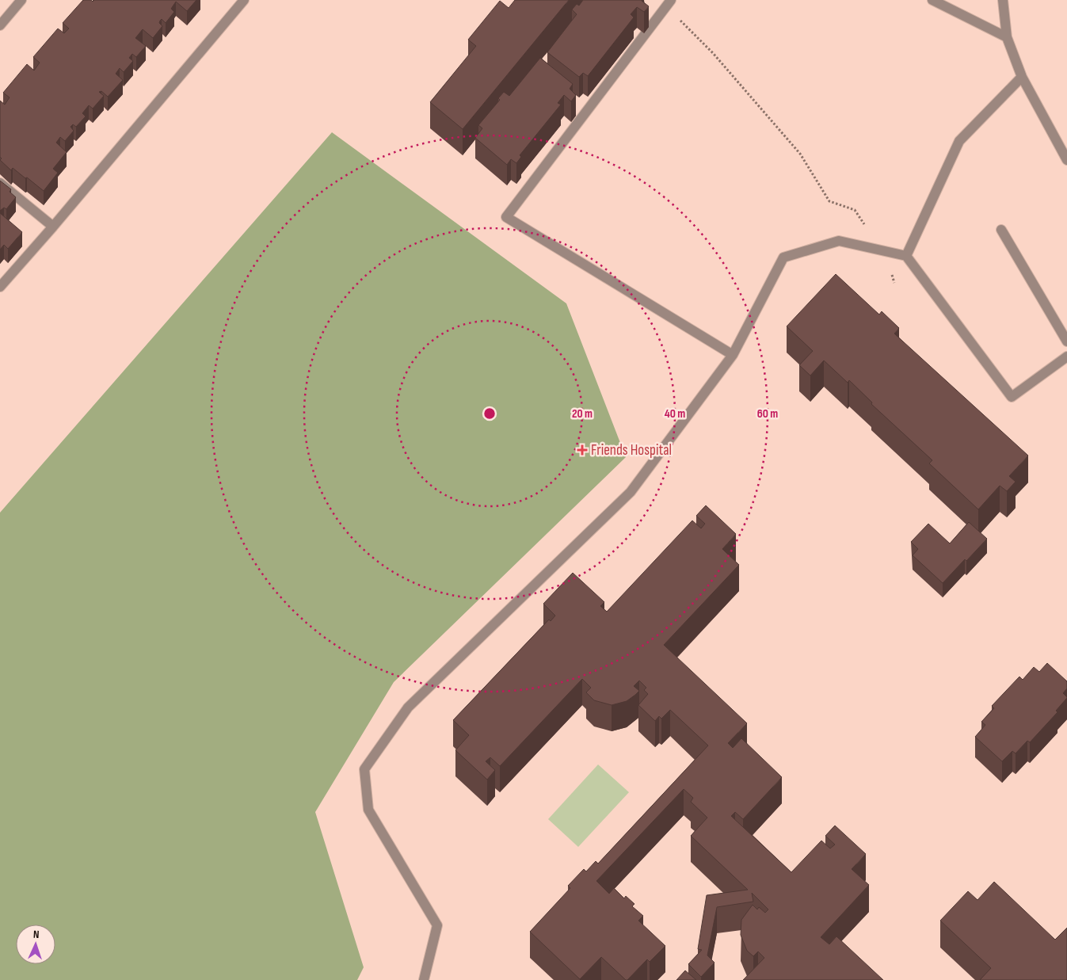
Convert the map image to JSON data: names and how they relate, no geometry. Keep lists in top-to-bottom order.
{
  "places": {
    "health": ["Friends Hospital"]
  },
  "north": "top",
  "rings": ["20 m", "40 m", "60 m"]
}
